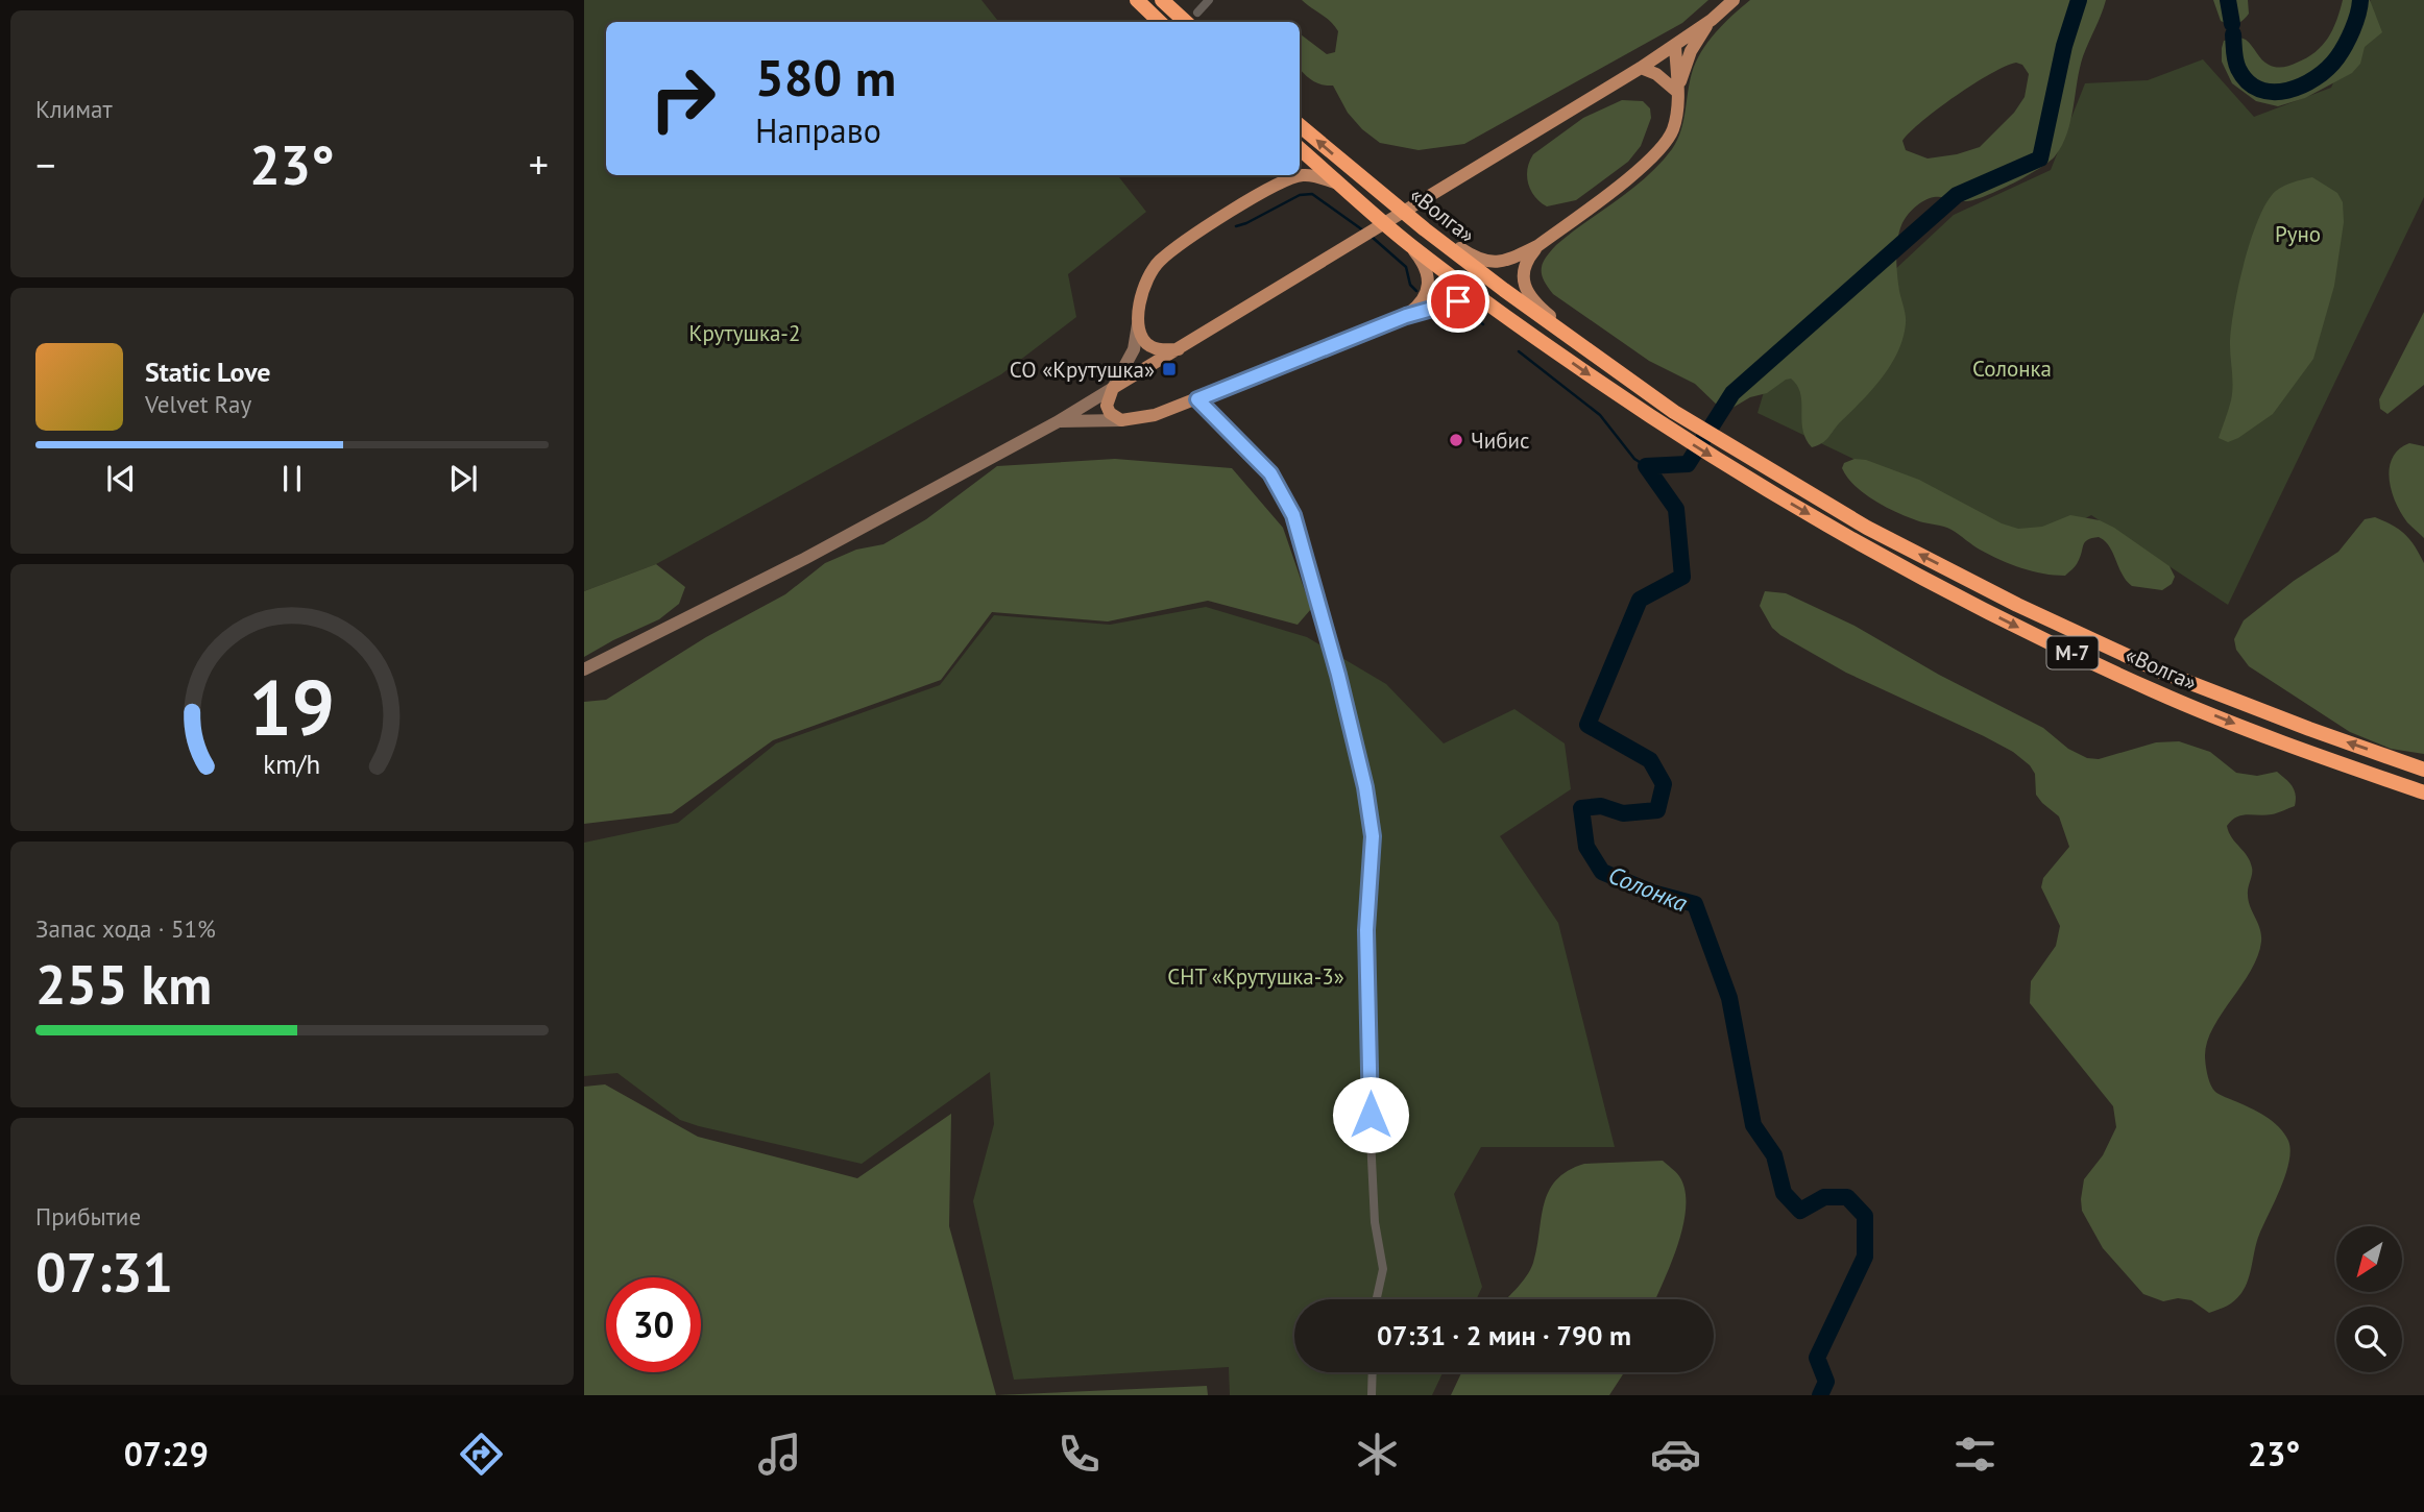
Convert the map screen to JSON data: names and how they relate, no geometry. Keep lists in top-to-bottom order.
{
  "streets": {
    "highway": ["«Волга»", "М-7"]
  },
  "water": ["Солонка"],
  "parks": [
    "Руно",
    "Крутушка-2",
    "Солонка",
    "СНТ «Крутушка-3»"
  ],
  "places": {
    "transit": ["СО «Крутушка»"],
    "other": ["Чибис"]
  },
  "north": "bottom left",
  "page": {
    "tile": [
      "Климат",
      ["Запас хода · 51%", "255 km"],
      ["Прибытие", "07:31"]
    ],
    "turn": ["580 m", "Направо"],
    "heat": ["−", "23°", "+"],
    "song": ["Static Love", "Velvet Ray"],
    "limit": "30",
    "trip": "07:31 · 2 мин · 790 m",
    "tabs": ["07:29", "23°"],
    "gauge": ["19", "km/h"]
  }
}
